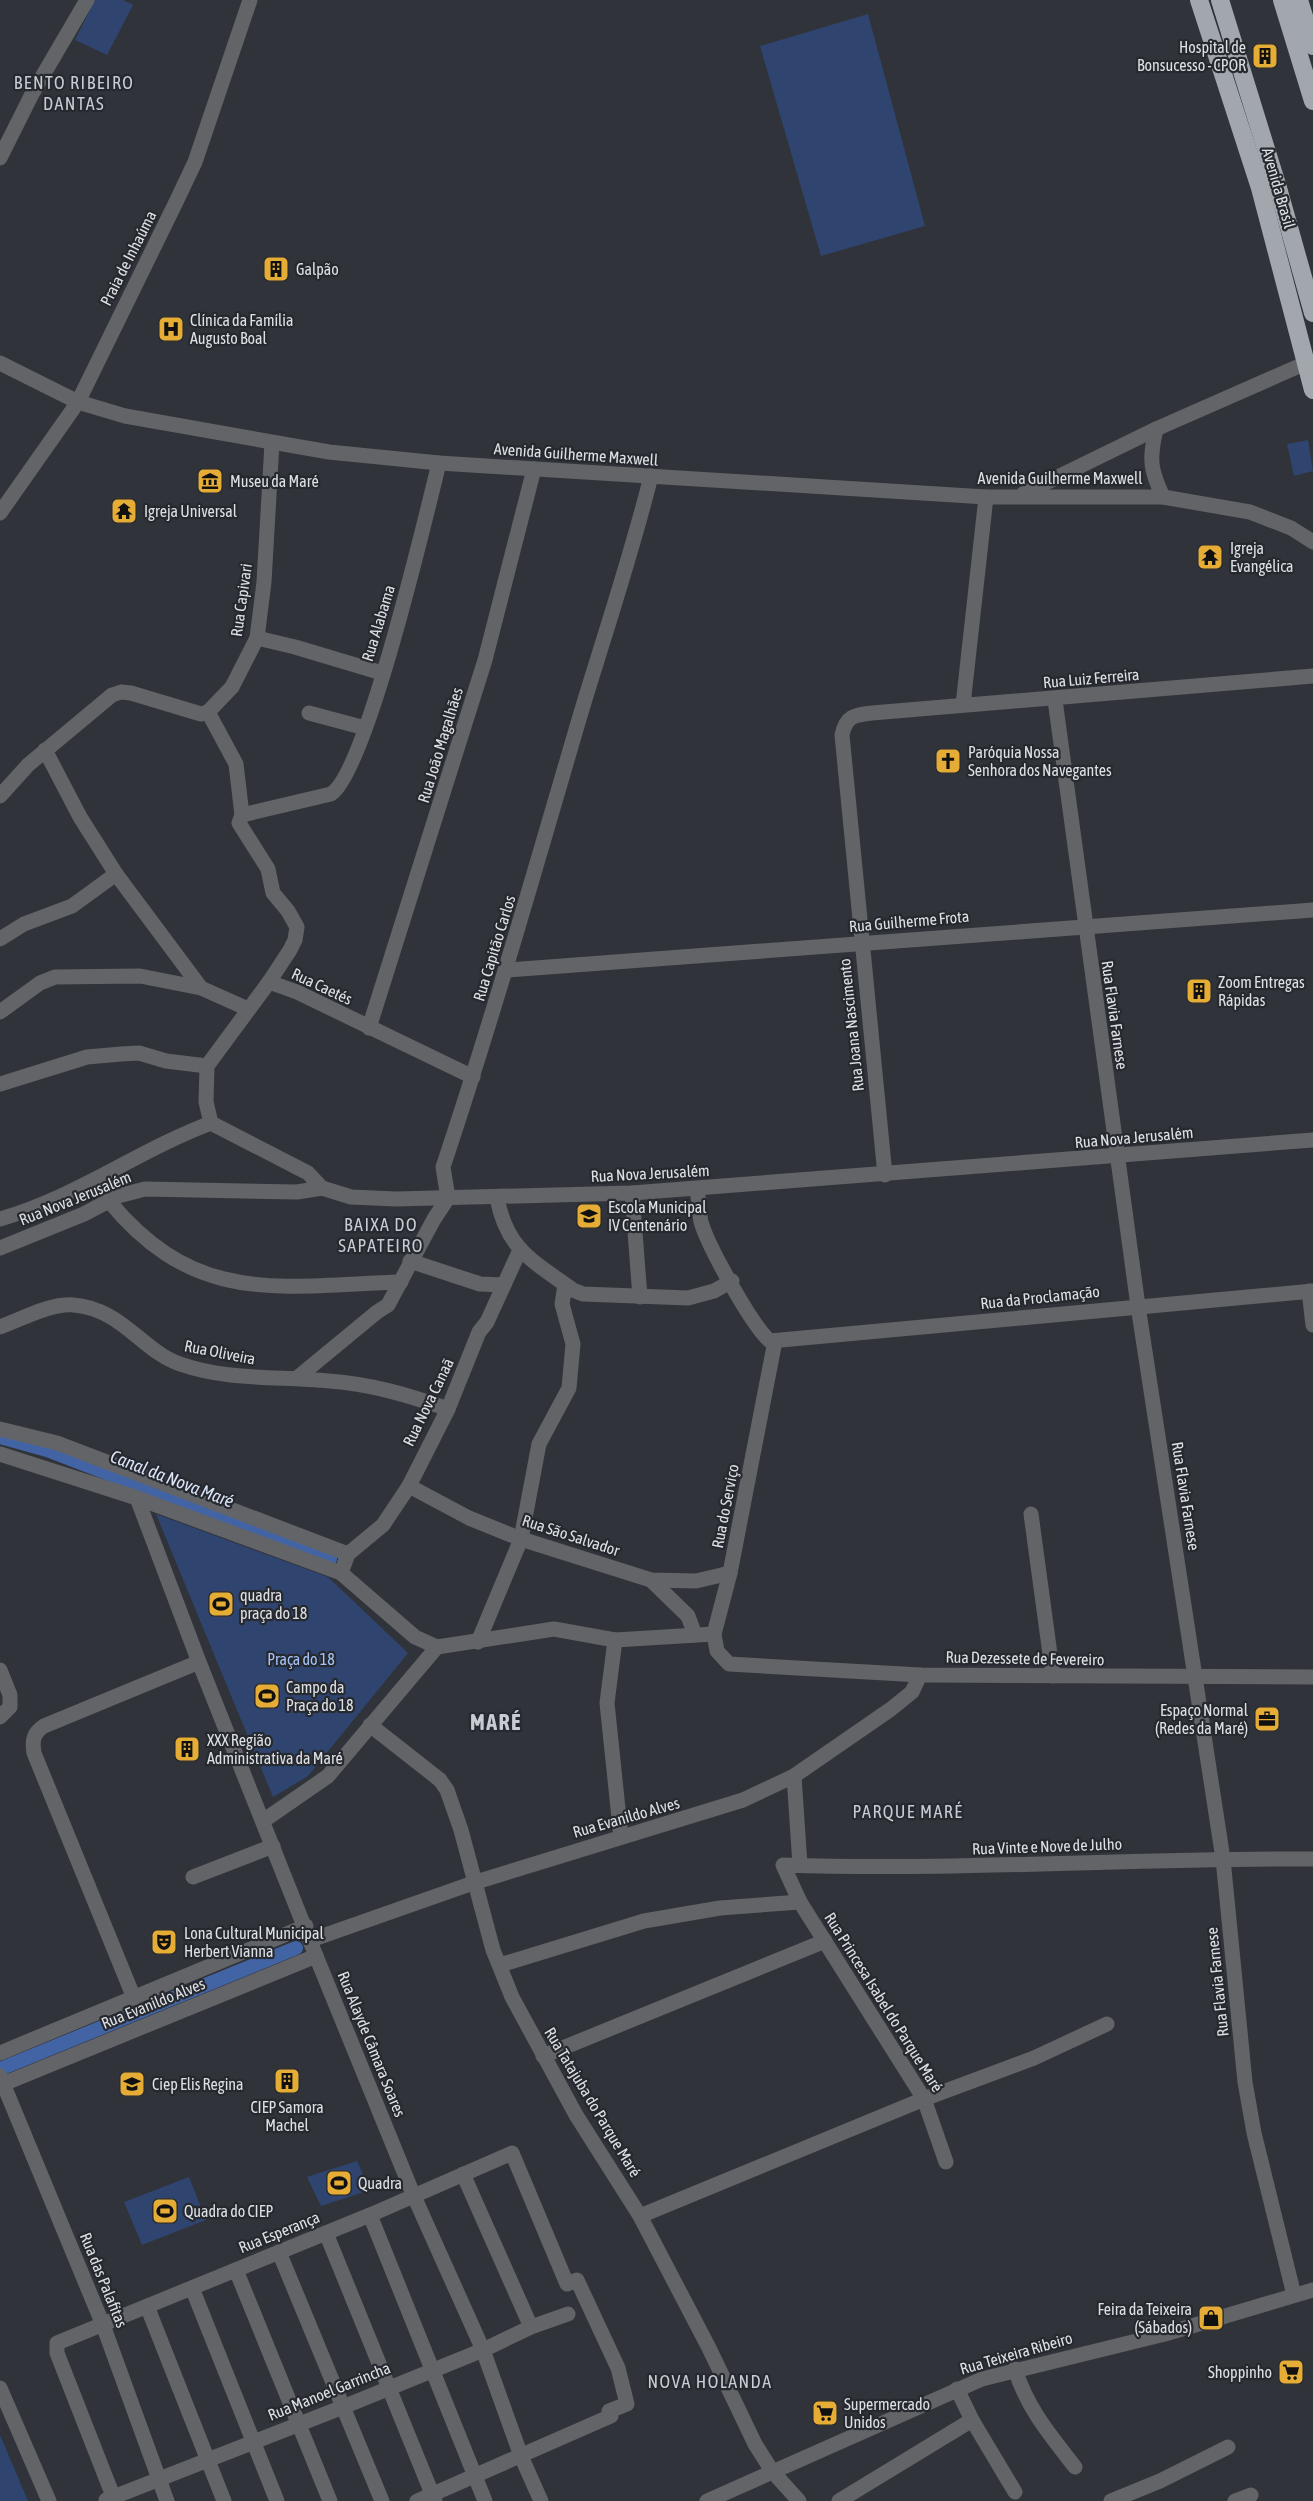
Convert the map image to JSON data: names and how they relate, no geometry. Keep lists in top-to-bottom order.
{
  "streets": {
    "highway": ["Avenida Brasil"],
    "street": [
      "Praia de Inhaúma",
      "Avenida Guilherme Maxwell",
      "Rua Capivari",
      "Rua Alabama",
      "Rua Luiz Ferreira",
      "Rua João Magalhães",
      "Rua Guilherme Frota",
      "Rua Capitão Carlos",
      "Rua Caetés",
      "Rua Flavia Farnese",
      "Rua Joana Nascimento",
      "Rua Nova Jerusalém",
      "Rua da Proclamação",
      "Rua Oliveira",
      "Rua Nova Canaã",
      "Rua do Serviço",
      "Rua São Salvador",
      "Rua Dezessete de Fevereiro",
      "Rua Evanildo Alves",
      "Rua Vinte e Nove de Julho",
      "Rua Princesa Isabel do Parque Maré",
      "Rua Alayde Câmara Soares",
      "Rua Tatajuba do Parque Maré",
      "Rua Esperança",
      "Rua das Palafitas",
      "Rua Teixeira Ribeiro",
      "Rua Manoel Garrincha"
    ]
  },
  "crossings": [
    ["Praia de Inhaúma", "Avenida Guilherme Maxwell"],
    ["Avenida Guilherme Maxwell", "Rua Capivari"],
    ["Avenida Guilherme Maxwell", "Rua Alabama"],
    ["Avenida Guilherme Maxwell", "Rua João Magalhães"],
    ["Avenida Guilherme Maxwell", "Rua Capitão Carlos"],
    ["Rua Luiz Ferreira", "Rua Flavia Farnese"],
    ["Rua Luiz Ferreira", "Rua Joana Nascimento"],
    ["Rua João Magalhães", "Rua Caetés"],
    ["Rua Guilherme Frota", "Rua Capitão Carlos"],
    ["Rua Guilherme Frota", "Rua Flavia Farnese"],
    ["Rua Guilherme Frota", "Rua Joana Nascimento"],
    ["Rua Capitão Carlos", "Rua Caetés"],
    ["Rua Capitão Carlos", "Rua Nova Jerusalém"],
    ["Rua Flavia Farnese", "Rua Nova Jerusalém"],
    ["Rua Flavia Farnese", "Rua da Proclamação"],
    ["Rua Flavia Farnese", "Rua Dezessete de Fevereiro"],
    ["Rua Flavia Farnese", "Rua Vinte e Nove de Julho"],
    ["Rua Flavia Farnese", "Rua Teixeira Ribeiro"],
    ["Rua Joana Nascimento", "Rua Nova Jerusalém"],
    ["Rua da Proclamação", "Rua do Serviço"],
    ["Rua Oliveira", "Rua Nova Canaã"],
    ["Rua Nova Canaã", "Rua São Salvador"],
    ["Rua do Serviço", "Rua São Salvador"],
    ["Rua do Serviço", "Rua Dezessete de Fevereiro"],
    ["Rua Dezessete de Fevereiro", "Rua Evanildo Alves"],
    ["Rua Evanildo Alves", "Rua Alayde Câmara Soares"],
    ["Rua Evanildo Alves", "Rua Tatajuba do Parque Maré"],
    ["Rua Evanildo Alves", "Rua das Palafitas"],
    ["Rua Vinte e Nove de Julho", "Rua Princesa Isabel do Parque Maré"],
    ["Rua Alayde Câmara Soares", "Rua Esperança"],
    ["Rua Alayde Câmara Soares", "Rua Manoel Garrincha"],
    ["Rua Tatajuba do Parque Maré", "Rua Teixeira Ribeiro"],
    ["Rua Esperança", "Rua das Palafitas"],
    ["Rua Esperança", "Rua Manoel Garrincha"],
    ["Rua das Palafitas", "Rua Manoel Garrincha"]
  ],
  "districts": [
    "BENTO RIBEIRO DANTAS",
    "BAIXA DO SAPATEIRO",
    "MARÉ",
    "PARQUE MARÉ",
    "NOVA HOLANDA"
  ],
  "water": ["Canal da Nova Maré"],
  "parks": ["Praça do 18"],
  "places": {
    "building": [
      "Hospital de Bonsucesso - CPOR",
      "Galpão",
      "Zoom Entregas Rápidas",
      "XXX Região Administrativa da Maré",
      "CIEP Samora Machel"
    ],
    "hospital": ["Clínica da Família Augusto Boal"],
    "museum": ["Museu da Maré"],
    "temple": ["Igreja Universal", "Igreja Evangélica"],
    "church": ["Paróquia Nossa Senhora dos Navegantes"],
    "school or university": ["Escola Municipal IV Centenário", "Ciep Elis Regina"],
    "sports": [
      "quadra praça do 18",
      "Campo da Praça do 18",
      "Quadra",
      "Quadra do CIEP"
    ],
    "office": ["Espaço Normal (Redes da Maré)"],
    "theatre": ["Lona Cultural Municipal Herbert Vianna"],
    "shop": ["Feira da Teixeira (Sábados)"],
    "supermarket": ["Shoppinho", "Supermercado Unidos"]
  }
}
